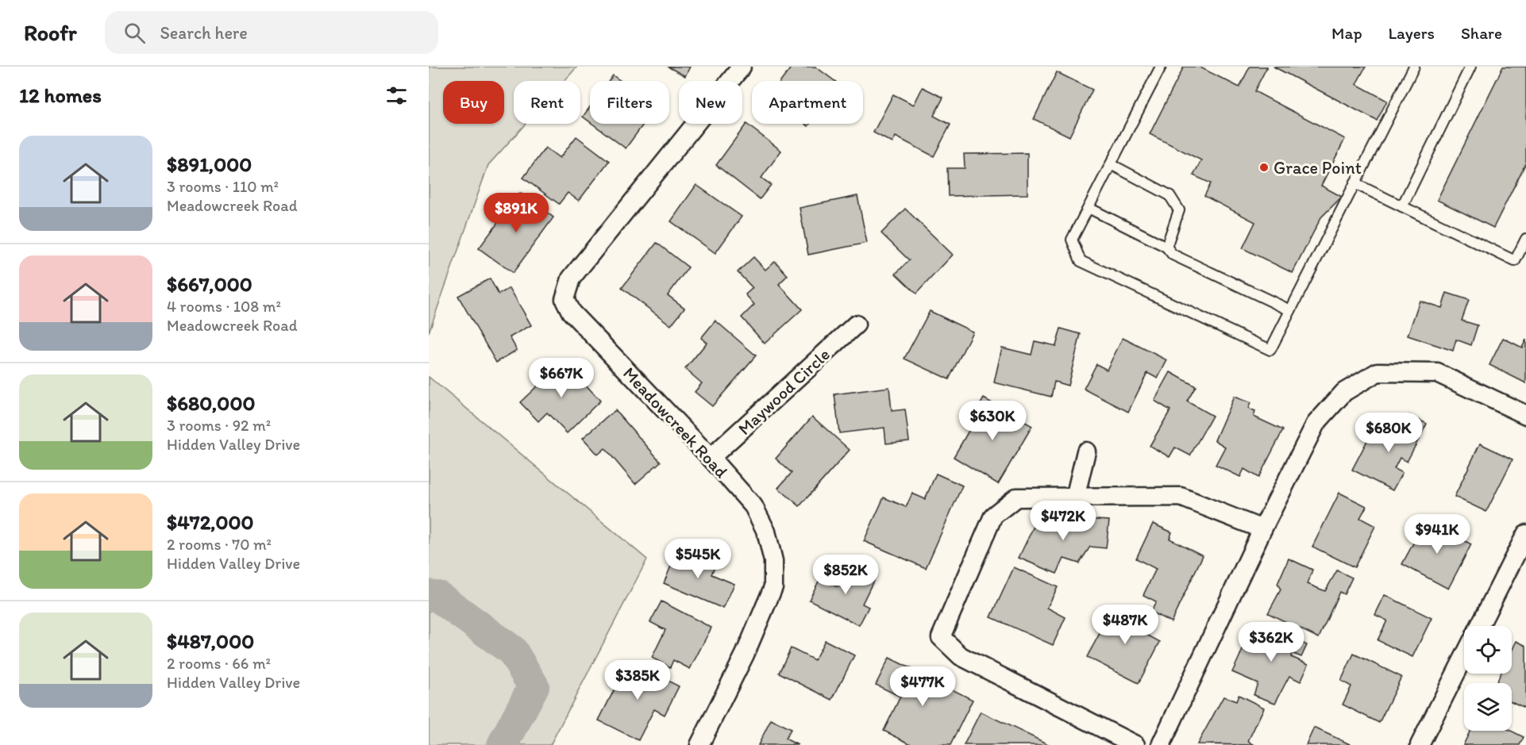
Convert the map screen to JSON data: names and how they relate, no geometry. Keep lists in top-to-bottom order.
{
  "streets": {
    "street": ["Maywood Circle", "Meadowcreek Road"]
  },
  "crossings": [
    ["Maywood Circle", "Meadowcreek Road"]
  ],
  "places": ["Grace Point"],
  "page": {
    "header": "Roofr",
    "search": "Search here",
    "nav": ["Map", "Layers", "Share"],
    "heading": "12 homes",
    "chip": [
      "Buy",
      "Rent",
      "Filters",
      "New",
      "Apartment"
    ],
    "list": [
      {
        "name": "$891,000",
        "note": "3 rooms · 110 m² · Meadowcreek Road"
      },
      {
        "name": "$667,000",
        "note": "4 rooms · 108 m² · Meadowcreek Road"
      },
      {
        "name": "$680,000",
        "note": "3 rooms · 92 m² · Hidden Valley Drive"
      },
      {
        "name": "$472,000",
        "note": "2 rooms · 70 m² · Hidden Valley Drive"
      },
      {
        "name": "$487,000",
        "note": "2 rooms · 66 m² · Hidden Valley Drive"
      }
    ],
    "price": [
      "$891K",
      "$667K",
      "$630K",
      "$680K",
      "$472K",
      "$941K",
      "$545K",
      "$852K",
      "$487K",
      "$362K",
      "$385K",
      "$477K"
    ]
  }
}
